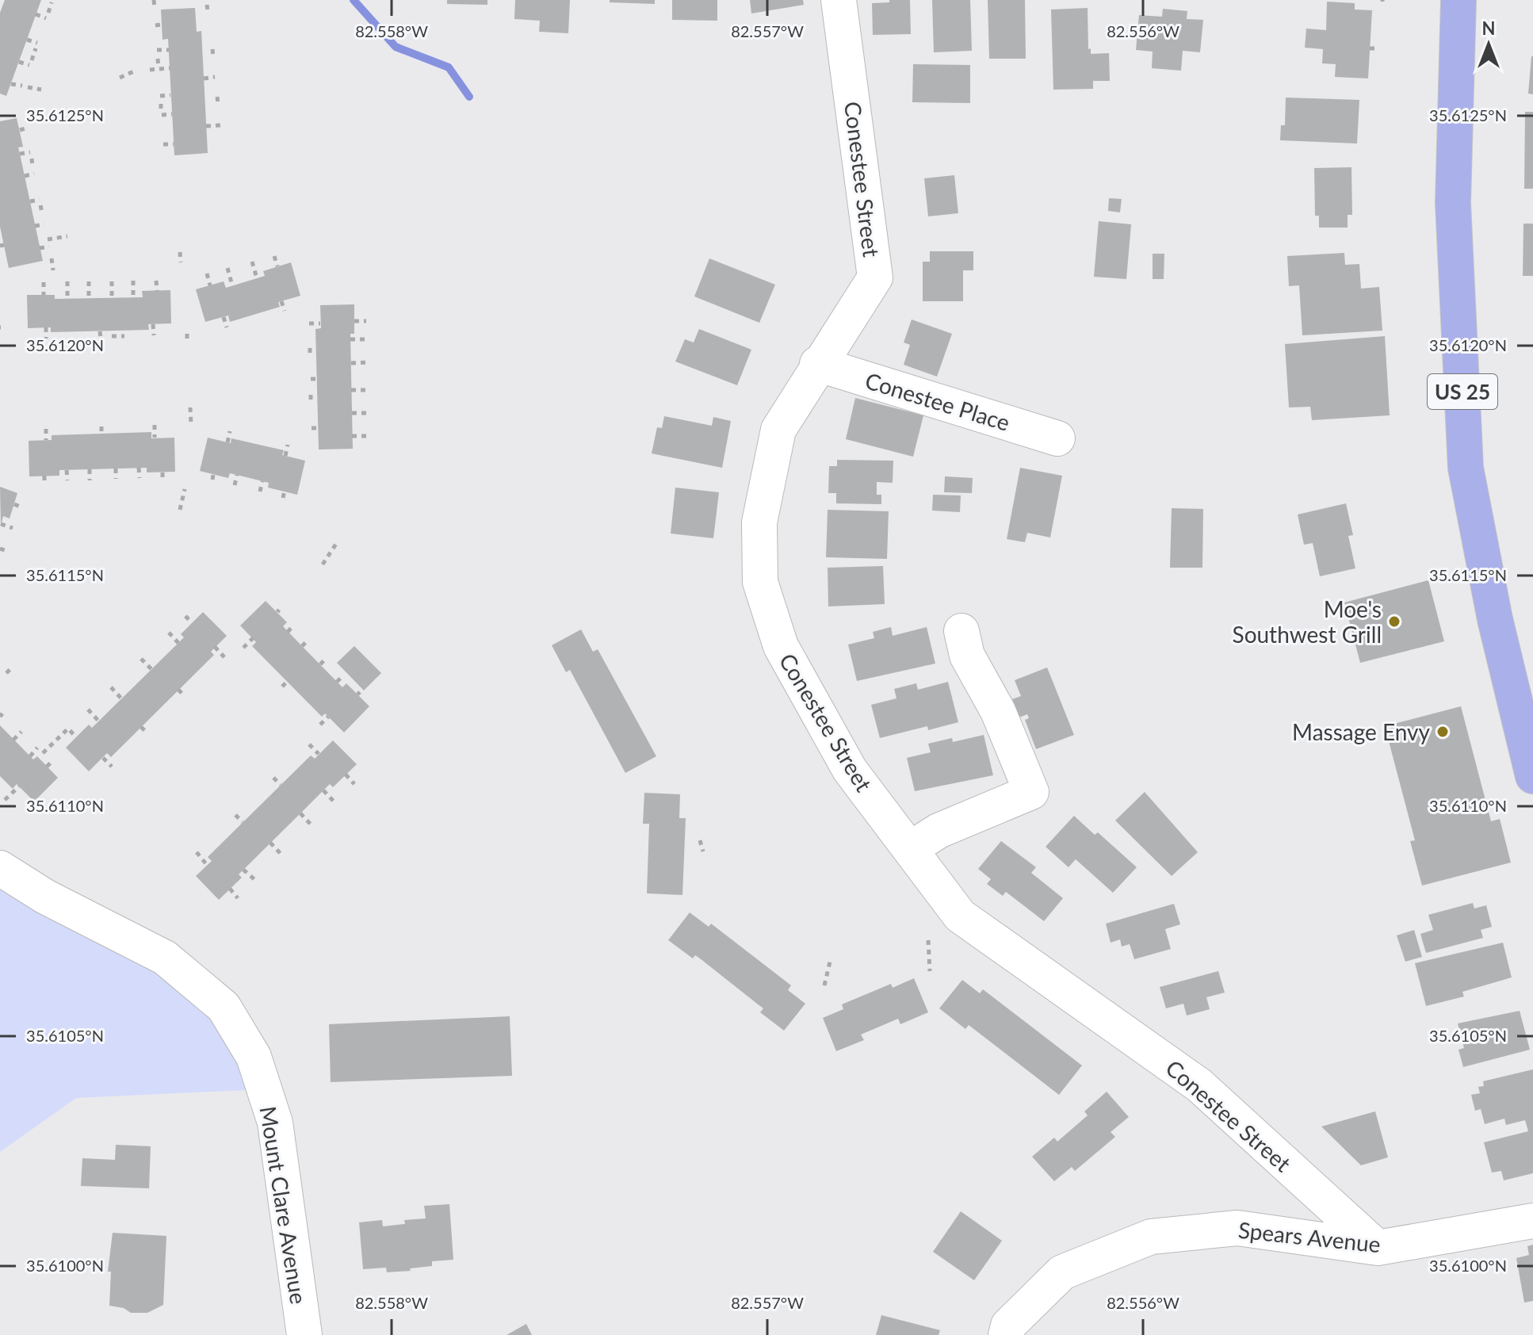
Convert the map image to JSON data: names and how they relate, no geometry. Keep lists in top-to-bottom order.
{
  "streets": {
    "main road": ["US 25"],
    "street": [
      "Conestee Street",
      "Conestee Place",
      "Mount Clare Avenue",
      "Spears Avenue"
    ]
  },
  "crossings": [
    ["Conestee Street", "Conestee Place"],
    ["Conestee Street", "Spears Avenue"]
  ],
  "places": ["Moe's Southwest Grill", "Massage Envy"],
  "north": "top",
  "coordinates": [
    "82.558°W",
    "82.557°W",
    "82.556°W",
    "35.6125°N",
    "35.6120°N",
    "35.6115°N",
    "35.6110°N",
    "35.6105°N",
    "35.6100°N"
  ]
}
